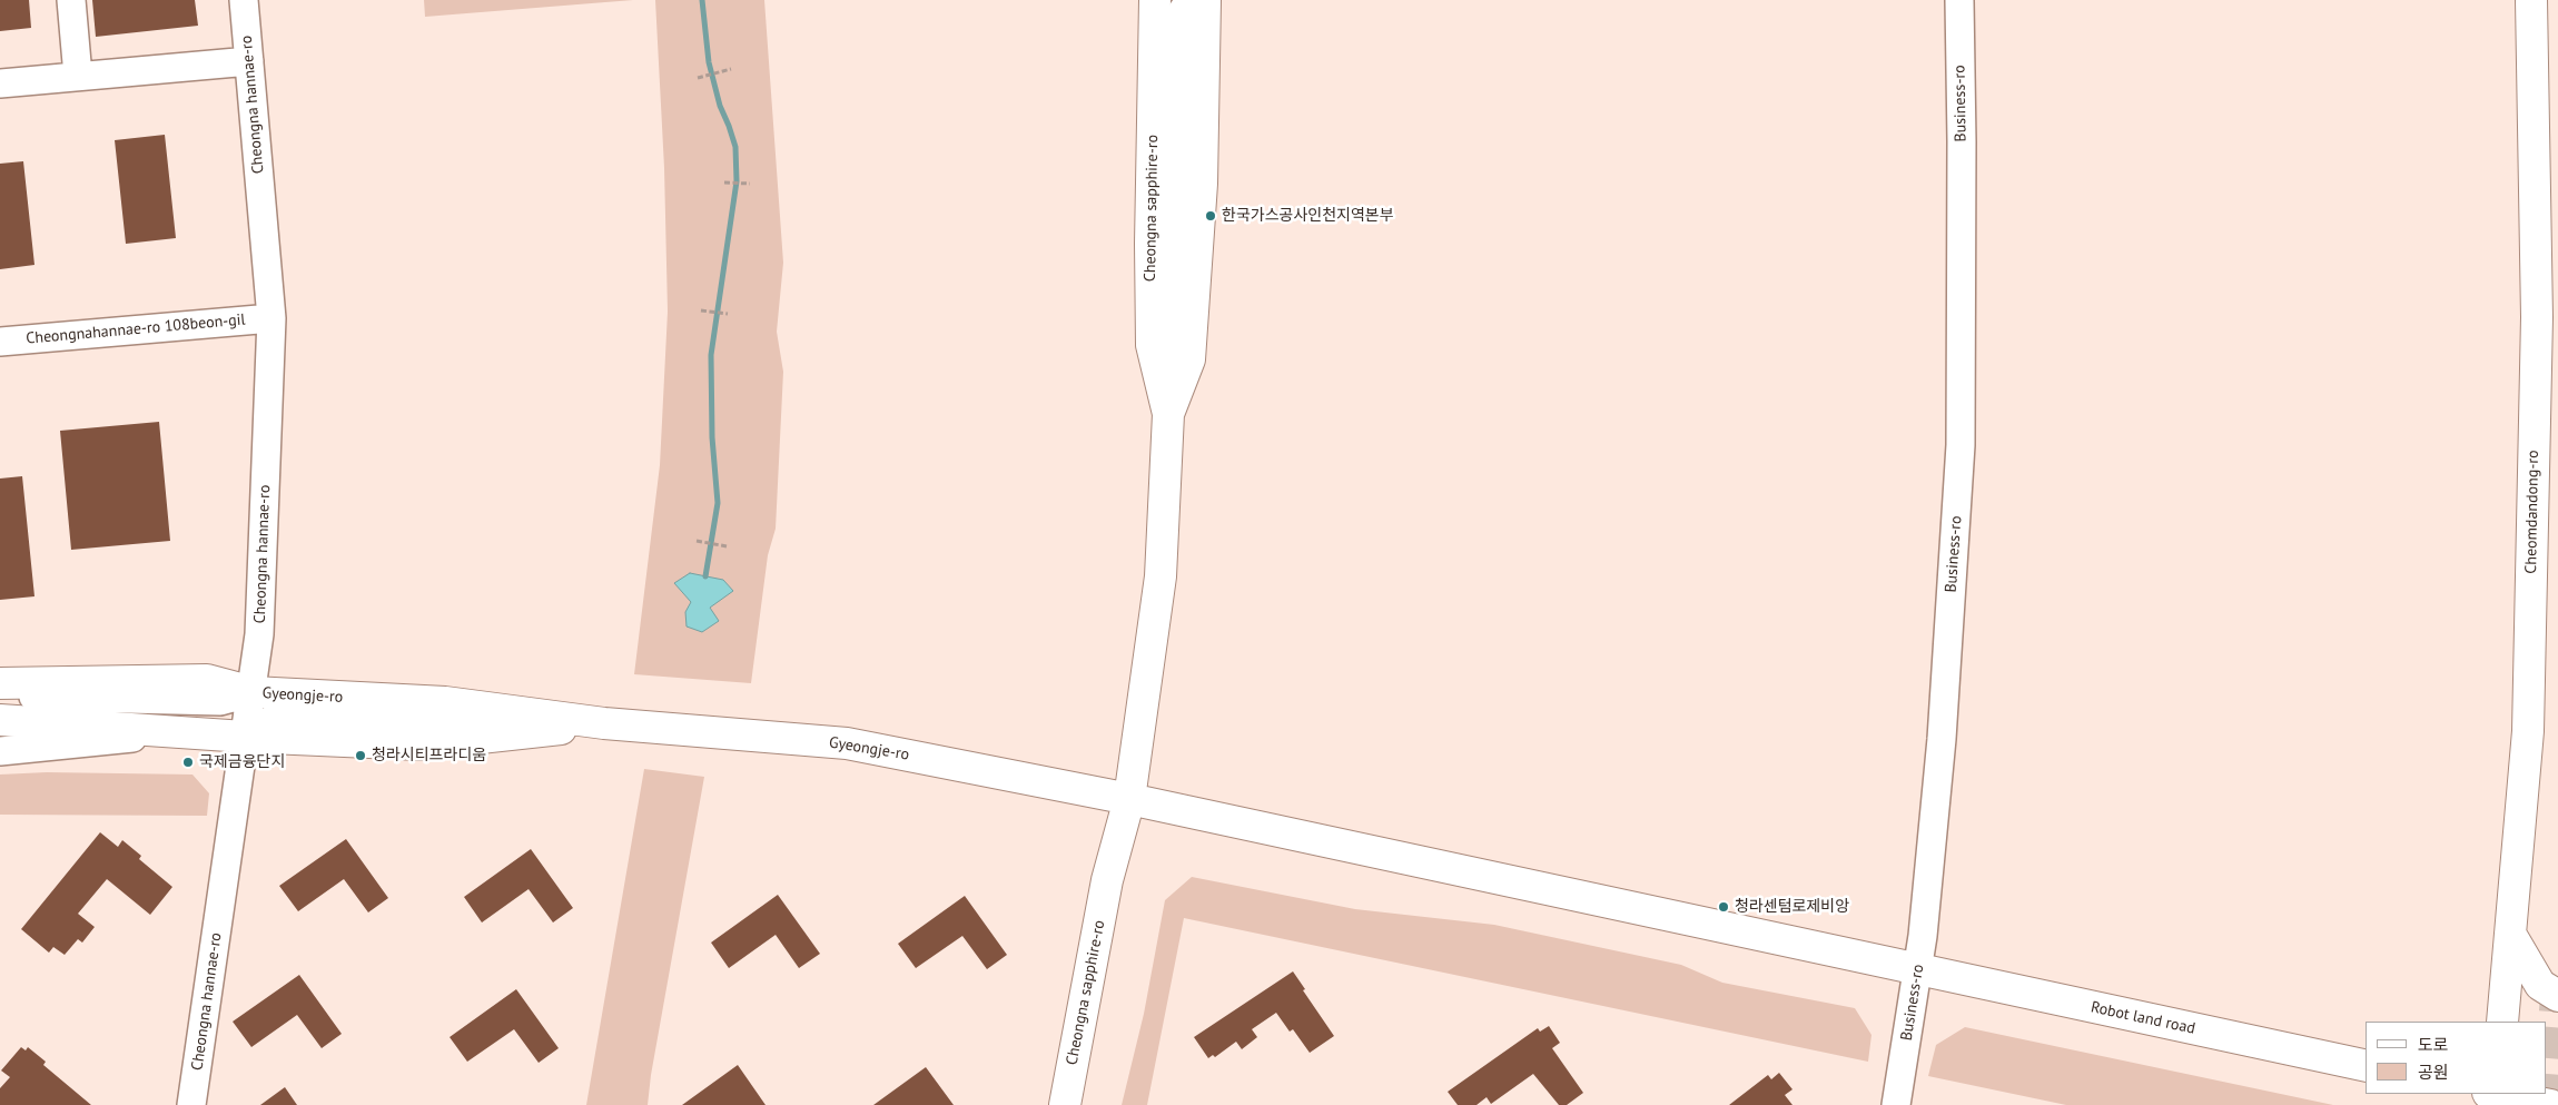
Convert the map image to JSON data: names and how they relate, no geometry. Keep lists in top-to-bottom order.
{
  "streets": {
    "main road": [
      "Cheongna sapphire-ro",
      "Cheomdandong-ro",
      "Gyeongje-ro",
      "Robot land road"
    ],
    "street": ["Business-ro", "Cheongna hannae-ro", "Cheongnahannae-ro 108beon-gil"]
  },
  "crossings": [
    ["Business-ro", "Gyeongje-ro"],
    ["Business-ro", "Robot land road"],
    ["Cheongna hannae-ro", "Cheongnahannae-ro 108beon-gil"],
    ["Cheongna hannae-ro", "Gyeongje-ro"],
    ["Cheongna sapphire-ro", "Gyeongje-ro"],
    ["Gyeongje-ro", "Robot land road"]
  ],
  "places": [
    "한국가스공사인천지역본부",
    "청라시티프라디움",
    "국제금융단지",
    "청라센텀로제비앙"
  ],
  "legend": ["도로", "공원"]
}
